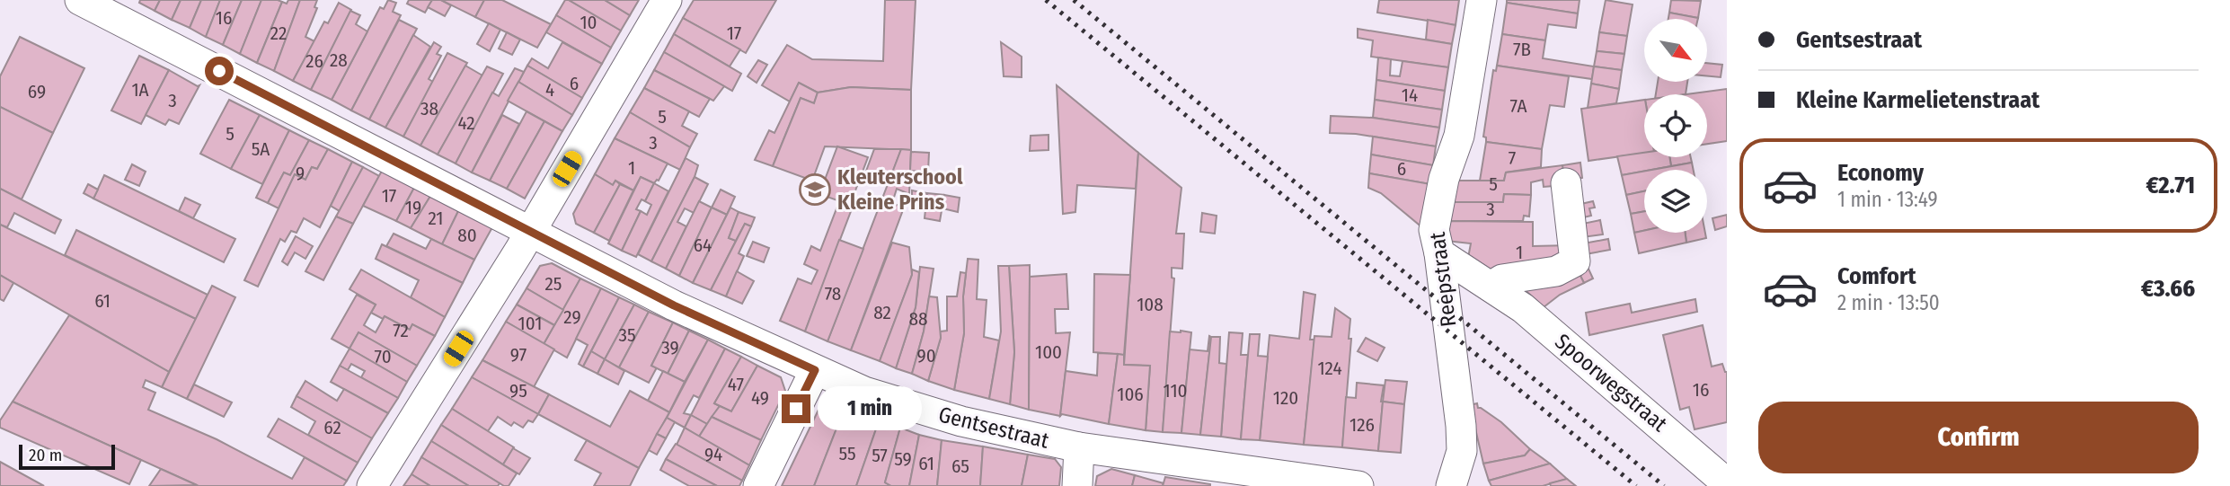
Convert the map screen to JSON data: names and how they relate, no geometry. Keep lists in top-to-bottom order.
{
  "streets": {
    "street": ["Reepstraat", "Spoorwegstraat", "Gentsestraat"]
  },
  "crossings": [
    ["Reepstraat", "Spoorwegstraat"]
  ],
  "places": {
    "school or university": ["Kleuterschool Kleine Prins"]
  },
  "house_numbers": [
    "16",
    "10",
    "22",
    "17",
    "7B",
    "28",
    "26",
    "6",
    "1A",
    "4",
    "69",
    "14",
    "3",
    "7A",
    "38",
    "5",
    "42",
    "5",
    "3",
    "5A",
    "7",
    "1",
    "6",
    "9",
    "5",
    "17",
    "19",
    "3",
    "21",
    "80",
    "64",
    "1",
    "25",
    "78",
    "61",
    "108",
    "82",
    "29",
    "88",
    "101",
    "72",
    "35",
    "39",
    "100",
    "97",
    "90",
    "70",
    "124",
    "47",
    "16",
    "95",
    "110",
    "106",
    "49",
    "120",
    "126",
    "62",
    "55",
    "94",
    "57",
    "59",
    "61",
    "65"
  ],
  "scale_bar": "20 m",
  "north": "bottom right",
  "page": {
    "banner": ["Gentsestraat", "Kleine Karmelietenstraat"],
    "list": [
      {
        "name": "Economy",
        "note": "1 min · 13:49",
        "value": "€2.71"
      },
      {
        "name": "Comfort",
        "note": "2 min · 13:50",
        "value": "€3.66"
      }
    ],
    "bubble": "1 min",
    "buttons": "Confirm",
    "scale": "20 m"
  }
}
